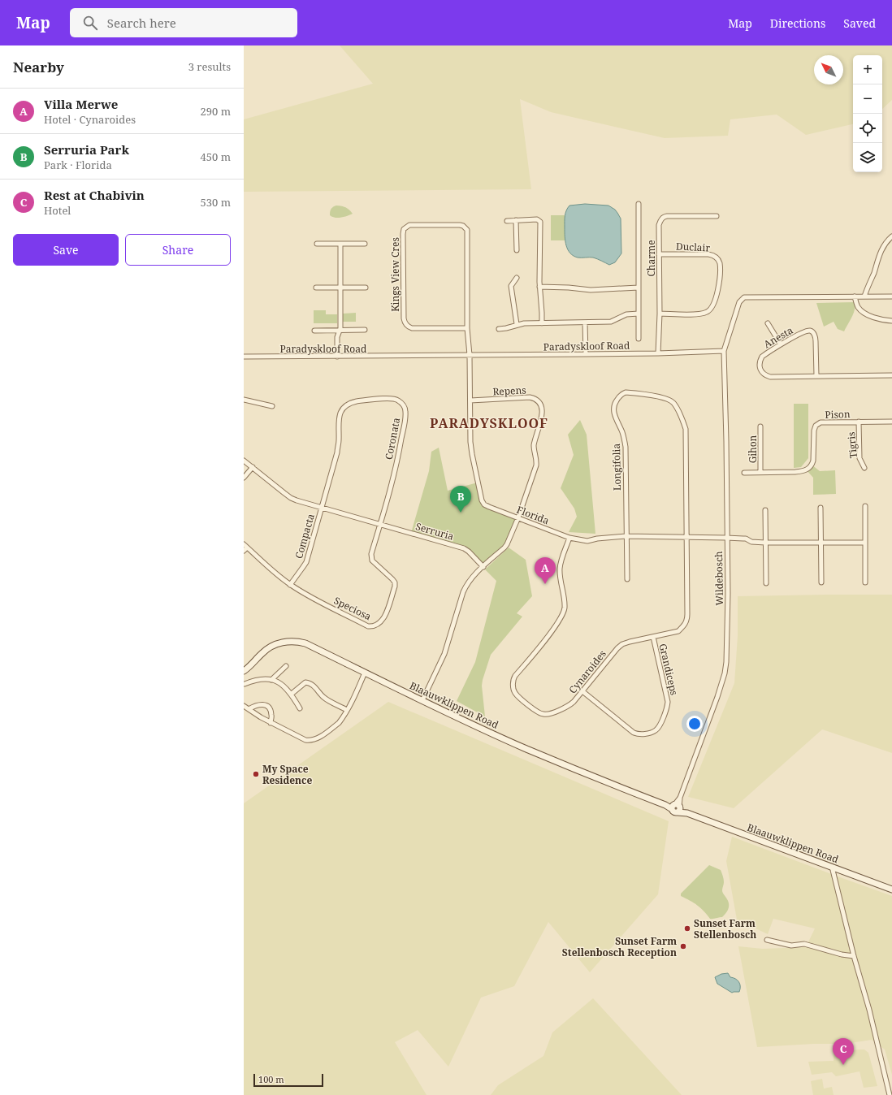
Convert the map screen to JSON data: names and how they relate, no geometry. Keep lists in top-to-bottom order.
{
  "streets": {
    "street": [
      "Duclair",
      "Charme",
      "Kings View Cres",
      "Anesta",
      "Paradyskloof Road",
      "Repens",
      "Pison",
      "Coronata",
      "Tigris",
      "Gihon",
      "Longifolia",
      "Florida",
      "Serruria",
      "Compacta",
      "Wildebosch",
      "Speciosa",
      "Grandiceps",
      "Cynaroides",
      "Blaauwklippen Road"
    ]
  },
  "crossings": [
    ["Duclair", "Charme"],
    ["Charme", "Paradyskloof Road"],
    ["Kings View Cres", "Paradyskloof Road"],
    ["Kings View Cres", "Florida"],
    ["Paradyskloof Road", "Florida"],
    ["Paradyskloof Road", "Wildebosch"],
    ["Repens", "Florida"],
    ["Repens", "Serruria"],
    ["Pison", "Tigris"],
    ["Pison", "Gihon"],
    ["Coronata", "Serruria"],
    ["Coronata", "Compacta"],
    ["Coronata", "Speciosa"],
    ["Longifolia", "Florida"],
    ["Longifolia", "Cynaroides"],
    ["Florida", "Wildebosch"],
    ["Florida", "Cynaroides"],
    ["Serruria", "Compacta"],
    ["Serruria", "Speciosa"],
    ["Compacta", "Speciosa"],
    ["Wildebosch", "Blaauwklippen Road"],
    ["Grandiceps", "Cynaroides"]
  ],
  "districts": ["PARADYSKLOOF"],
  "places": ["My Space Residence", "Sunset Farm Stellenbosch", "Sunset Farm Stellenbosch Reception"],
  "scale_bar": "100 m",
  "north": "top left",
  "page": {
    "header": "Map",
    "search": "Search here",
    "nav": ["Map", "Directions", "Saved"],
    "heading": ["Nearby", "3 results"],
    "map_buttons": ["+", "−"],
    "list": [
      {
        "mark": "A",
        "name": "Villa Merwe",
        "note": "Hotel · Cynaroides",
        "value": "290 m"
      },
      {
        "mark": "B",
        "name": "Serruria Park",
        "note": "Park · Florida",
        "value": "450 m"
      },
      {
        "mark": "C",
        "name": "Rest at Chabivin",
        "note": "Hotel",
        "value": "530 m"
      }
    ],
    "buttons": ["Save", "Share"],
    "pins": ["B", "A", "C"],
    "scale": "100 m"
  }
}
